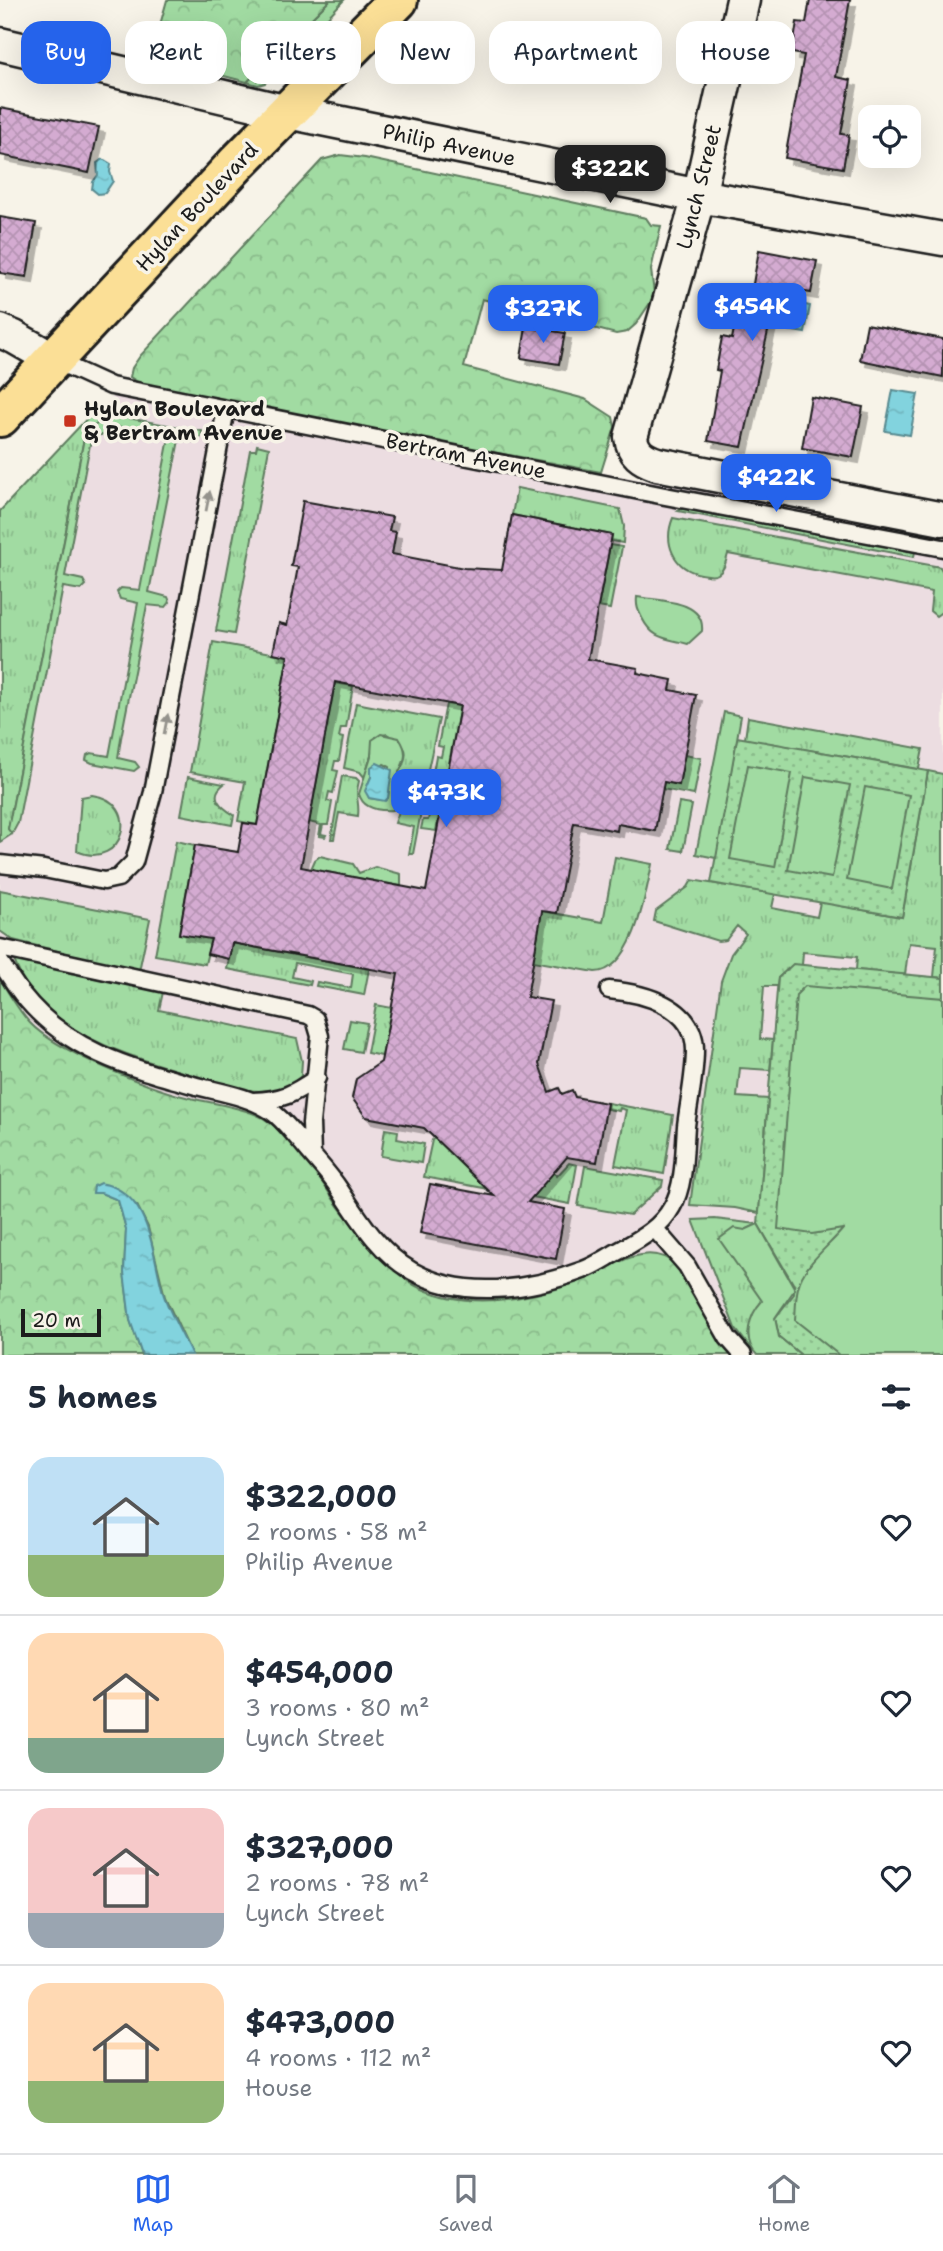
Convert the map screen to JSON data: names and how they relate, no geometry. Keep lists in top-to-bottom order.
{
  "streets": {
    "main road": ["Hylan Boulevard"],
    "street": ["Philip Avenue", "Lynch Street", "Bertram Avenue"]
  },
  "crossings": [
    ["Philip Avenue", "Lynch Street"],
    ["Philip Avenue", "Hylan Boulevard"],
    ["Hylan Boulevard", "Bertram Avenue"]
  ],
  "places": {
    "transit": ["Hylan Boulevard & Bertram Avenue"]
  },
  "scale_bar": "20 m",
  "page": {
    "chip": [
      "Buy",
      "Rent",
      "Filters",
      "New",
      "Apartment",
      "House"
    ],
    "price": [
      "$322K",
      "$454K",
      "$327K",
      "$422K",
      "$473K"
    ],
    "scale": "20 m",
    "heading": "5 homes",
    "list": [
      {
        "name": "$322,000",
        "note": "2 rooms · 58 m² · Philip Avenue"
      },
      {
        "name": "$454,000",
        "note": "3 rooms · 80 m² · Lynch Street"
      },
      {
        "name": "$327,000",
        "note": "2 rooms · 78 m² · Lynch Street"
      },
      {
        "name": "$473,000",
        "note": "4 rooms · 112 m² · House"
      }
    ],
    "tabs": ["Map", "Saved", "Home"]
  }
}
